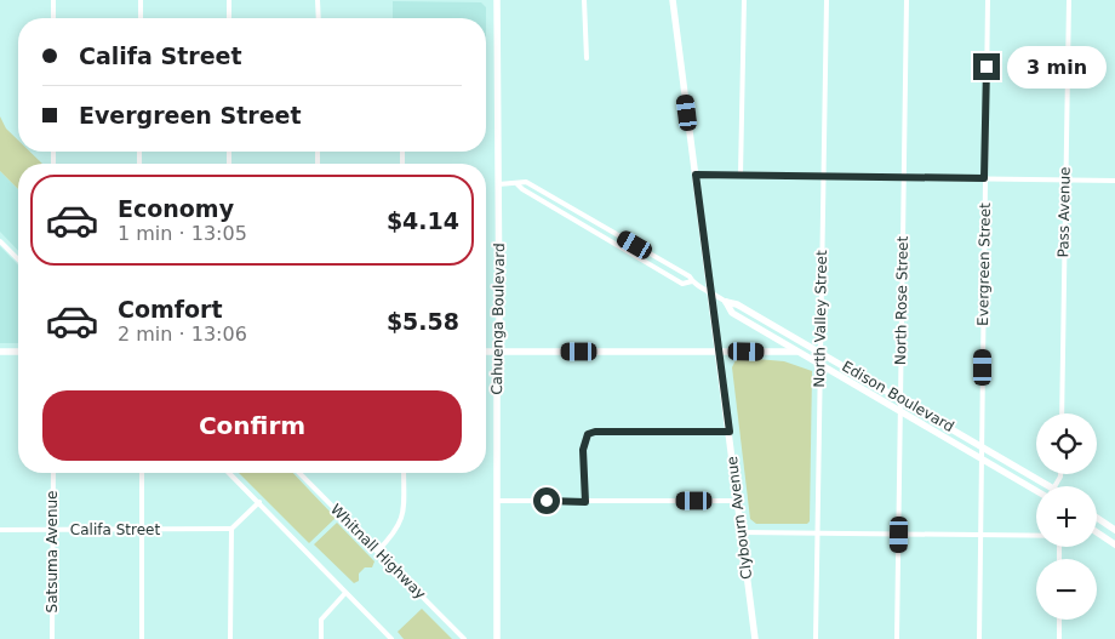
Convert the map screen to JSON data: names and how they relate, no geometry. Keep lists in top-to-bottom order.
{
  "streets": {
    "main road": ["Cahuenga Boulevard", "Edison Boulevard", "Clybourn Avenue"],
    "street": [
      "Pass Avenue",
      "Evergreen Street",
      "North Rose Street",
      "North Valley Street",
      "Califa Street",
      "Satsuma Avenue",
      "Whitnall Highway"
    ]
  },
  "crossings": [
    ["Evergreen Street", "Edison Boulevard"],
    ["North Rose Street", "Edison Boulevard"],
    ["Cahuenga Boulevard", "Edison Boulevard"],
    ["North Valley Street", "Edison Boulevard"],
    ["Edison Boulevard", "Clybourn Avenue"],
    ["Califa Street", "Satsuma Avenue"]
  ],
  "page": {
    "banner": ["Califa Street", "Evergreen Street"],
    "bubble": "3 min",
    "list": [
      {
        "name": "Economy",
        "note": "1 min · 13:05",
        "value": "$4.14"
      },
      {
        "name": "Comfort",
        "note": "2 min · 13:06",
        "value": "$5.58"
      }
    ],
    "buttons": "Confirm",
    "map_buttons": ["+", "−"]
  }
}
